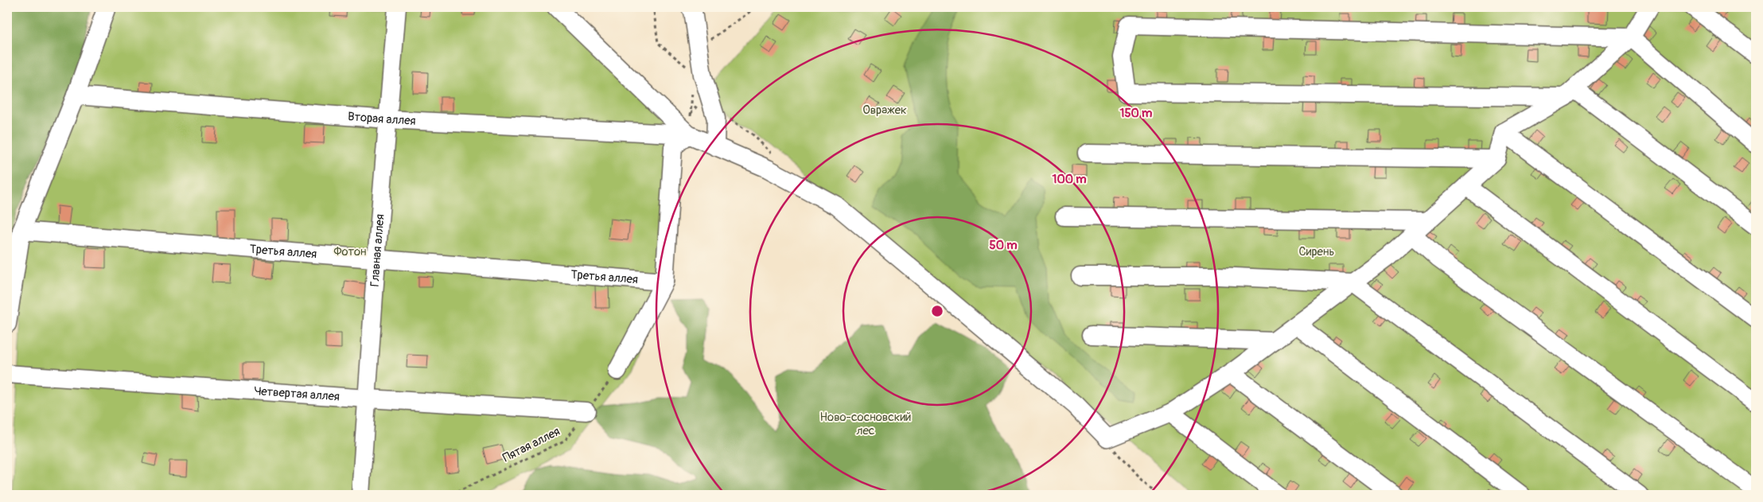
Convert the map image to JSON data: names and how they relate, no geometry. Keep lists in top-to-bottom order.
{
  "streets": {
    "street": [
      "Вторая аллея",
      "Главная аллея",
      "Третья аллея",
      "Четвертая аллея"
    ],
    "path": ["Пятая аллея"]
  },
  "crossings": [
    ["Вторая аллея", "Главная аллея"],
    ["Главная аллея", "Третья аллея"],
    ["Главная аллея", "Четвертая аллея"],
    ["Четвертая аллея", "Пятая аллея"]
  ],
  "parks": [
    "Овражек",
    "Фотон",
    "Сирень",
    "Ново-сосновский лес"
  ],
  "rings": ["150 m", "100 m", "50 m"]
}
